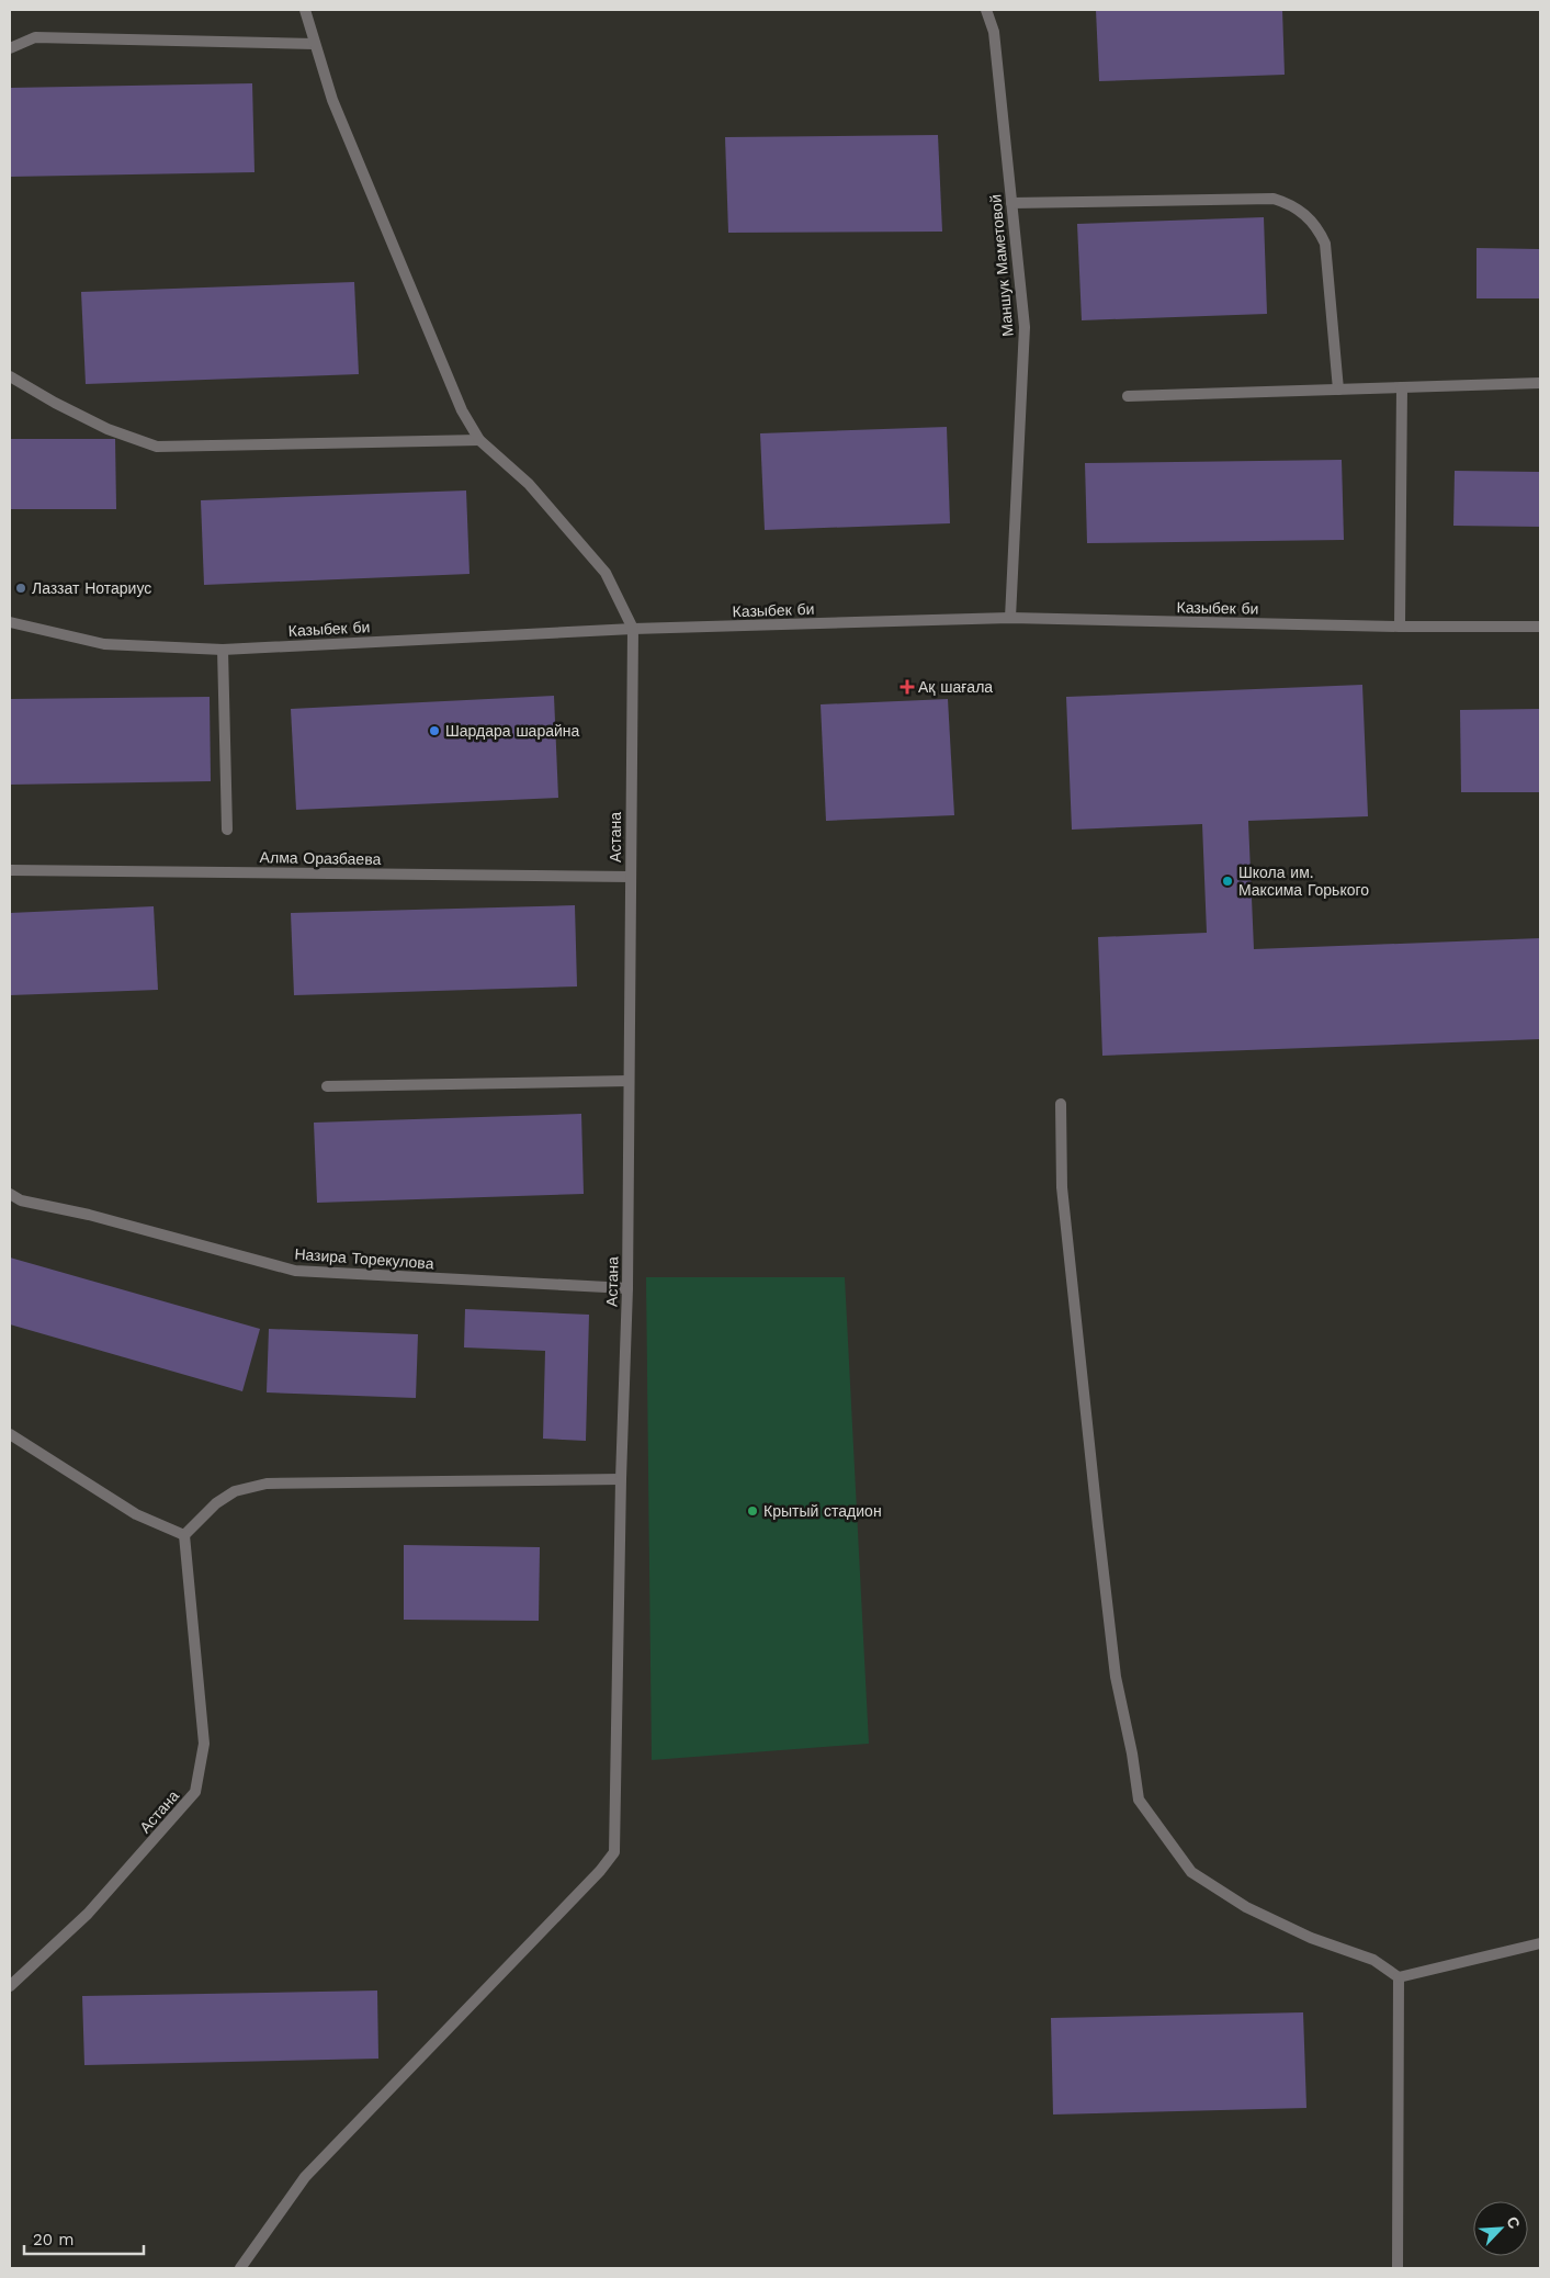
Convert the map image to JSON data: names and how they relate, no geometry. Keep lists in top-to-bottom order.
{
  "streets": {
    "street": [
      "Маншук Маметовой",
      "Казыбек би",
      "Астана",
      "Алма Оразбаева",
      "Назира Торекулова"
    ]
  },
  "crossings": [
    ["Маншук Маметовой", "Казыбек би"],
    ["Казыбек би", "Астана"],
    ["Астана", "Алма Оразбаева"],
    ["Астана", "Назира Торекулова"]
  ],
  "places": {
    "other": [
      "Лаззат Нотариус",
      "Шардара шарайна",
      "Школа им. Максима Горького",
      "Крытый стадион"
    ],
    "health": ["Ақ шағала"]
  },
  "scale_bar": "20 m",
  "north": "top right"
}
